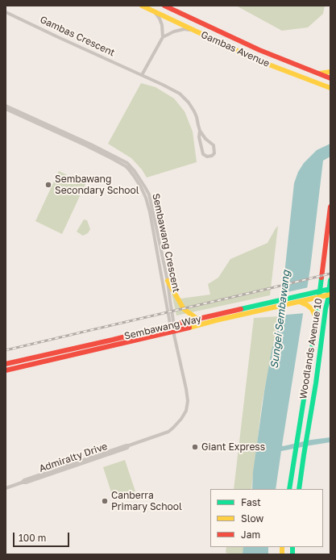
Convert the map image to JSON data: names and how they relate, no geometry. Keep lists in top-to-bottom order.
{
  "streets": {
    "main road": ["Gambas Avenue", "Sembawang Way", "Woodlands Avenue 10"],
    "street": ["Gambas Crescent", "Sembawang Crescent", "Admiralty Drive"]
  },
  "crossings": [
    ["Sembawang Crescent", "Sembawang Way"],
    ["Sembawang Crescent", "Admiralty Drive"],
    ["Sembawang Way", "Woodlands Avenue 10"],
    ["Sembawang Way", "Admiralty Drive"]
  ],
  "water": ["Sungei Sembawang"],
  "places": ["Sembawang Secondary School", "Giant Express", "Canberra Primary School"],
  "legend": ["Fast", "Slow", "Jam"],
  "scale_bar": "100 m"
}
